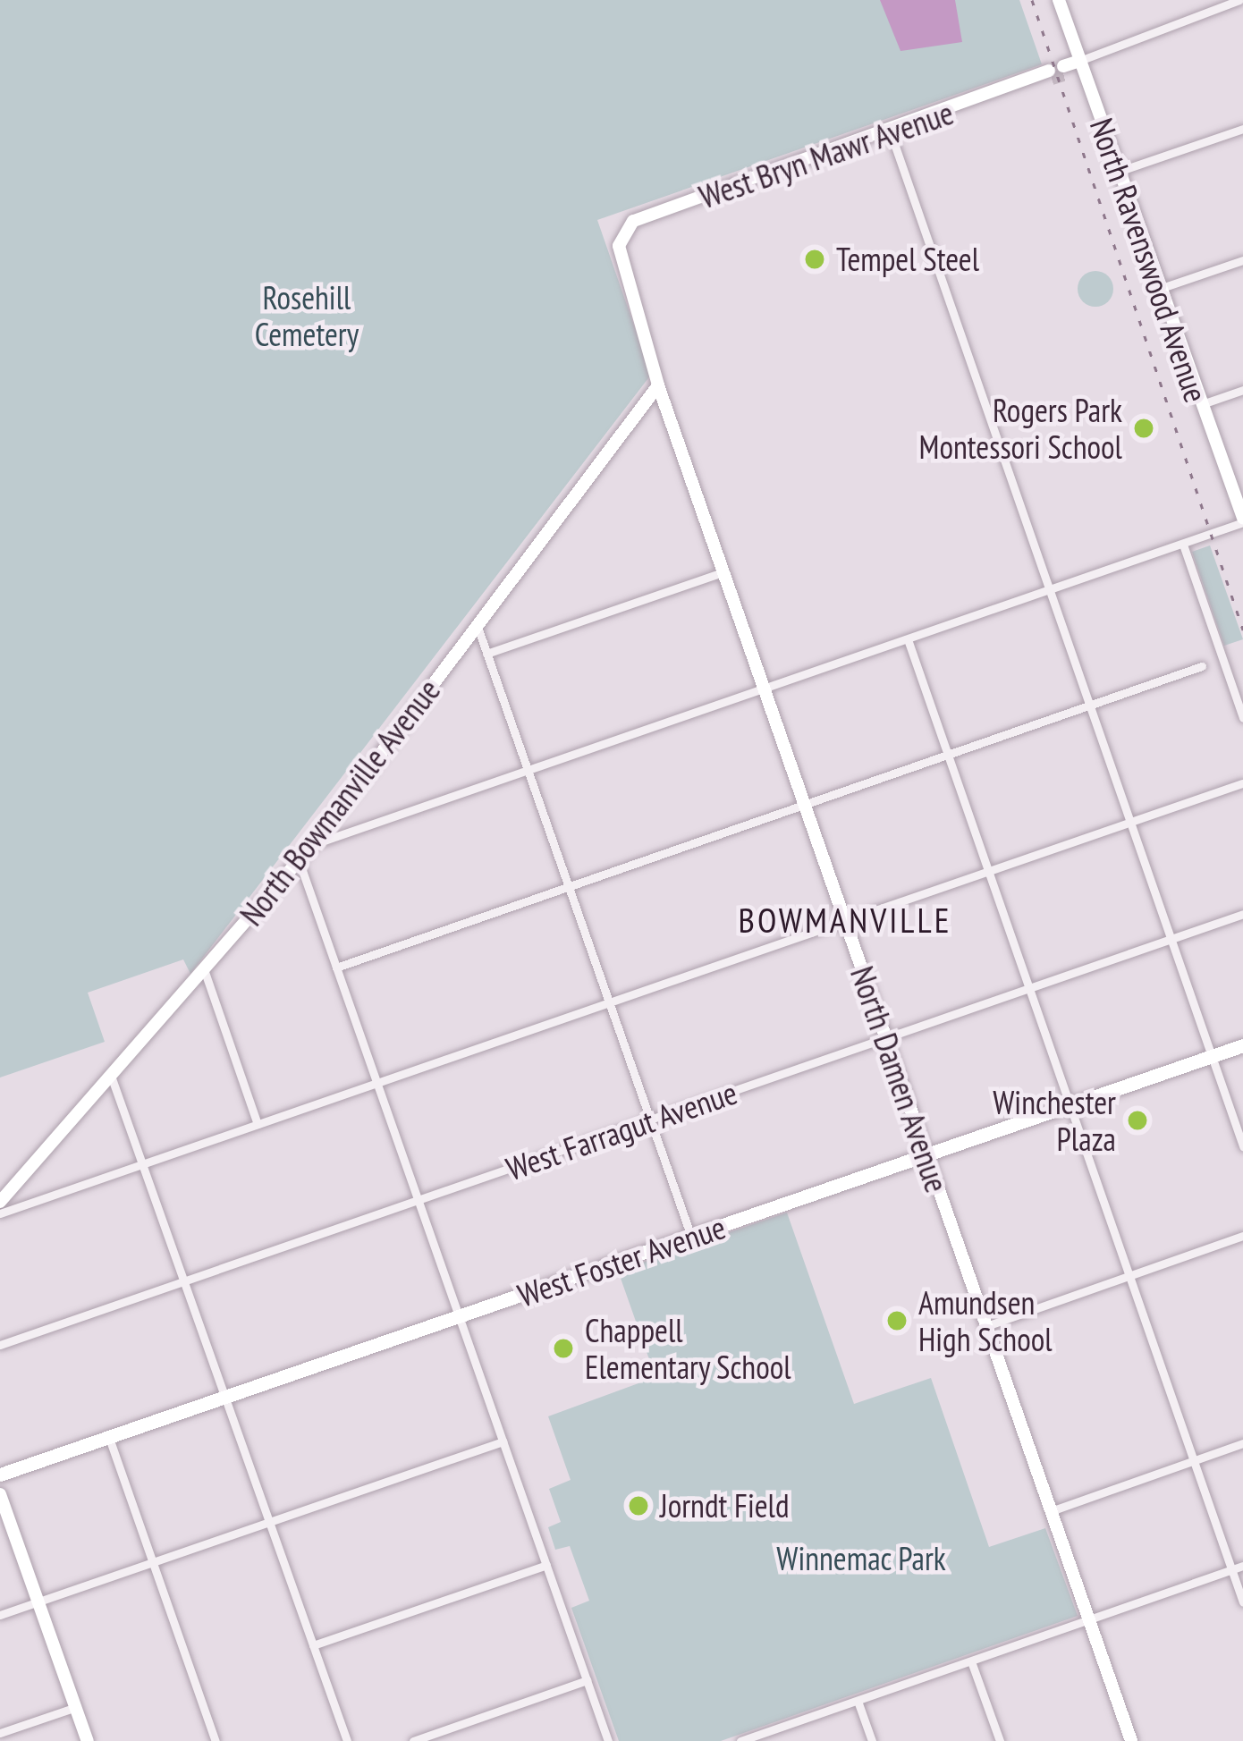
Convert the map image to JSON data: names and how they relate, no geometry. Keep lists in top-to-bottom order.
{
  "streets": {
    "main road": ["West Foster Avenue"],
    "street": [
      "West Bryn Mawr Avenue",
      "North Ravenswood Avenue",
      "North Bowmanville Avenue",
      "North Damen Avenue",
      "West Farragut Avenue"
    ]
  },
  "crossings": [
    ["West Bryn Mawr Avenue", "North Ravenswood Avenue"],
    ["West Bryn Mawr Avenue", "North Damen Avenue"],
    ["North Bowmanville Avenue", "North Damen Avenue"],
    ["North Damen Avenue", "West Farragut Avenue"],
    ["North Damen Avenue", "West Foster Avenue"]
  ],
  "districts": ["BOWMANVILLE"],
  "parks": ["Rosehill Cemetery", "Winnemac Park"],
  "places": [
    "Tempel Steel",
    "Rogers Park Montessori School",
    "Winchester Plaza",
    "Amundsen High School",
    "Chappell Elementary School",
    "Jorndt Field"
  ]
}
